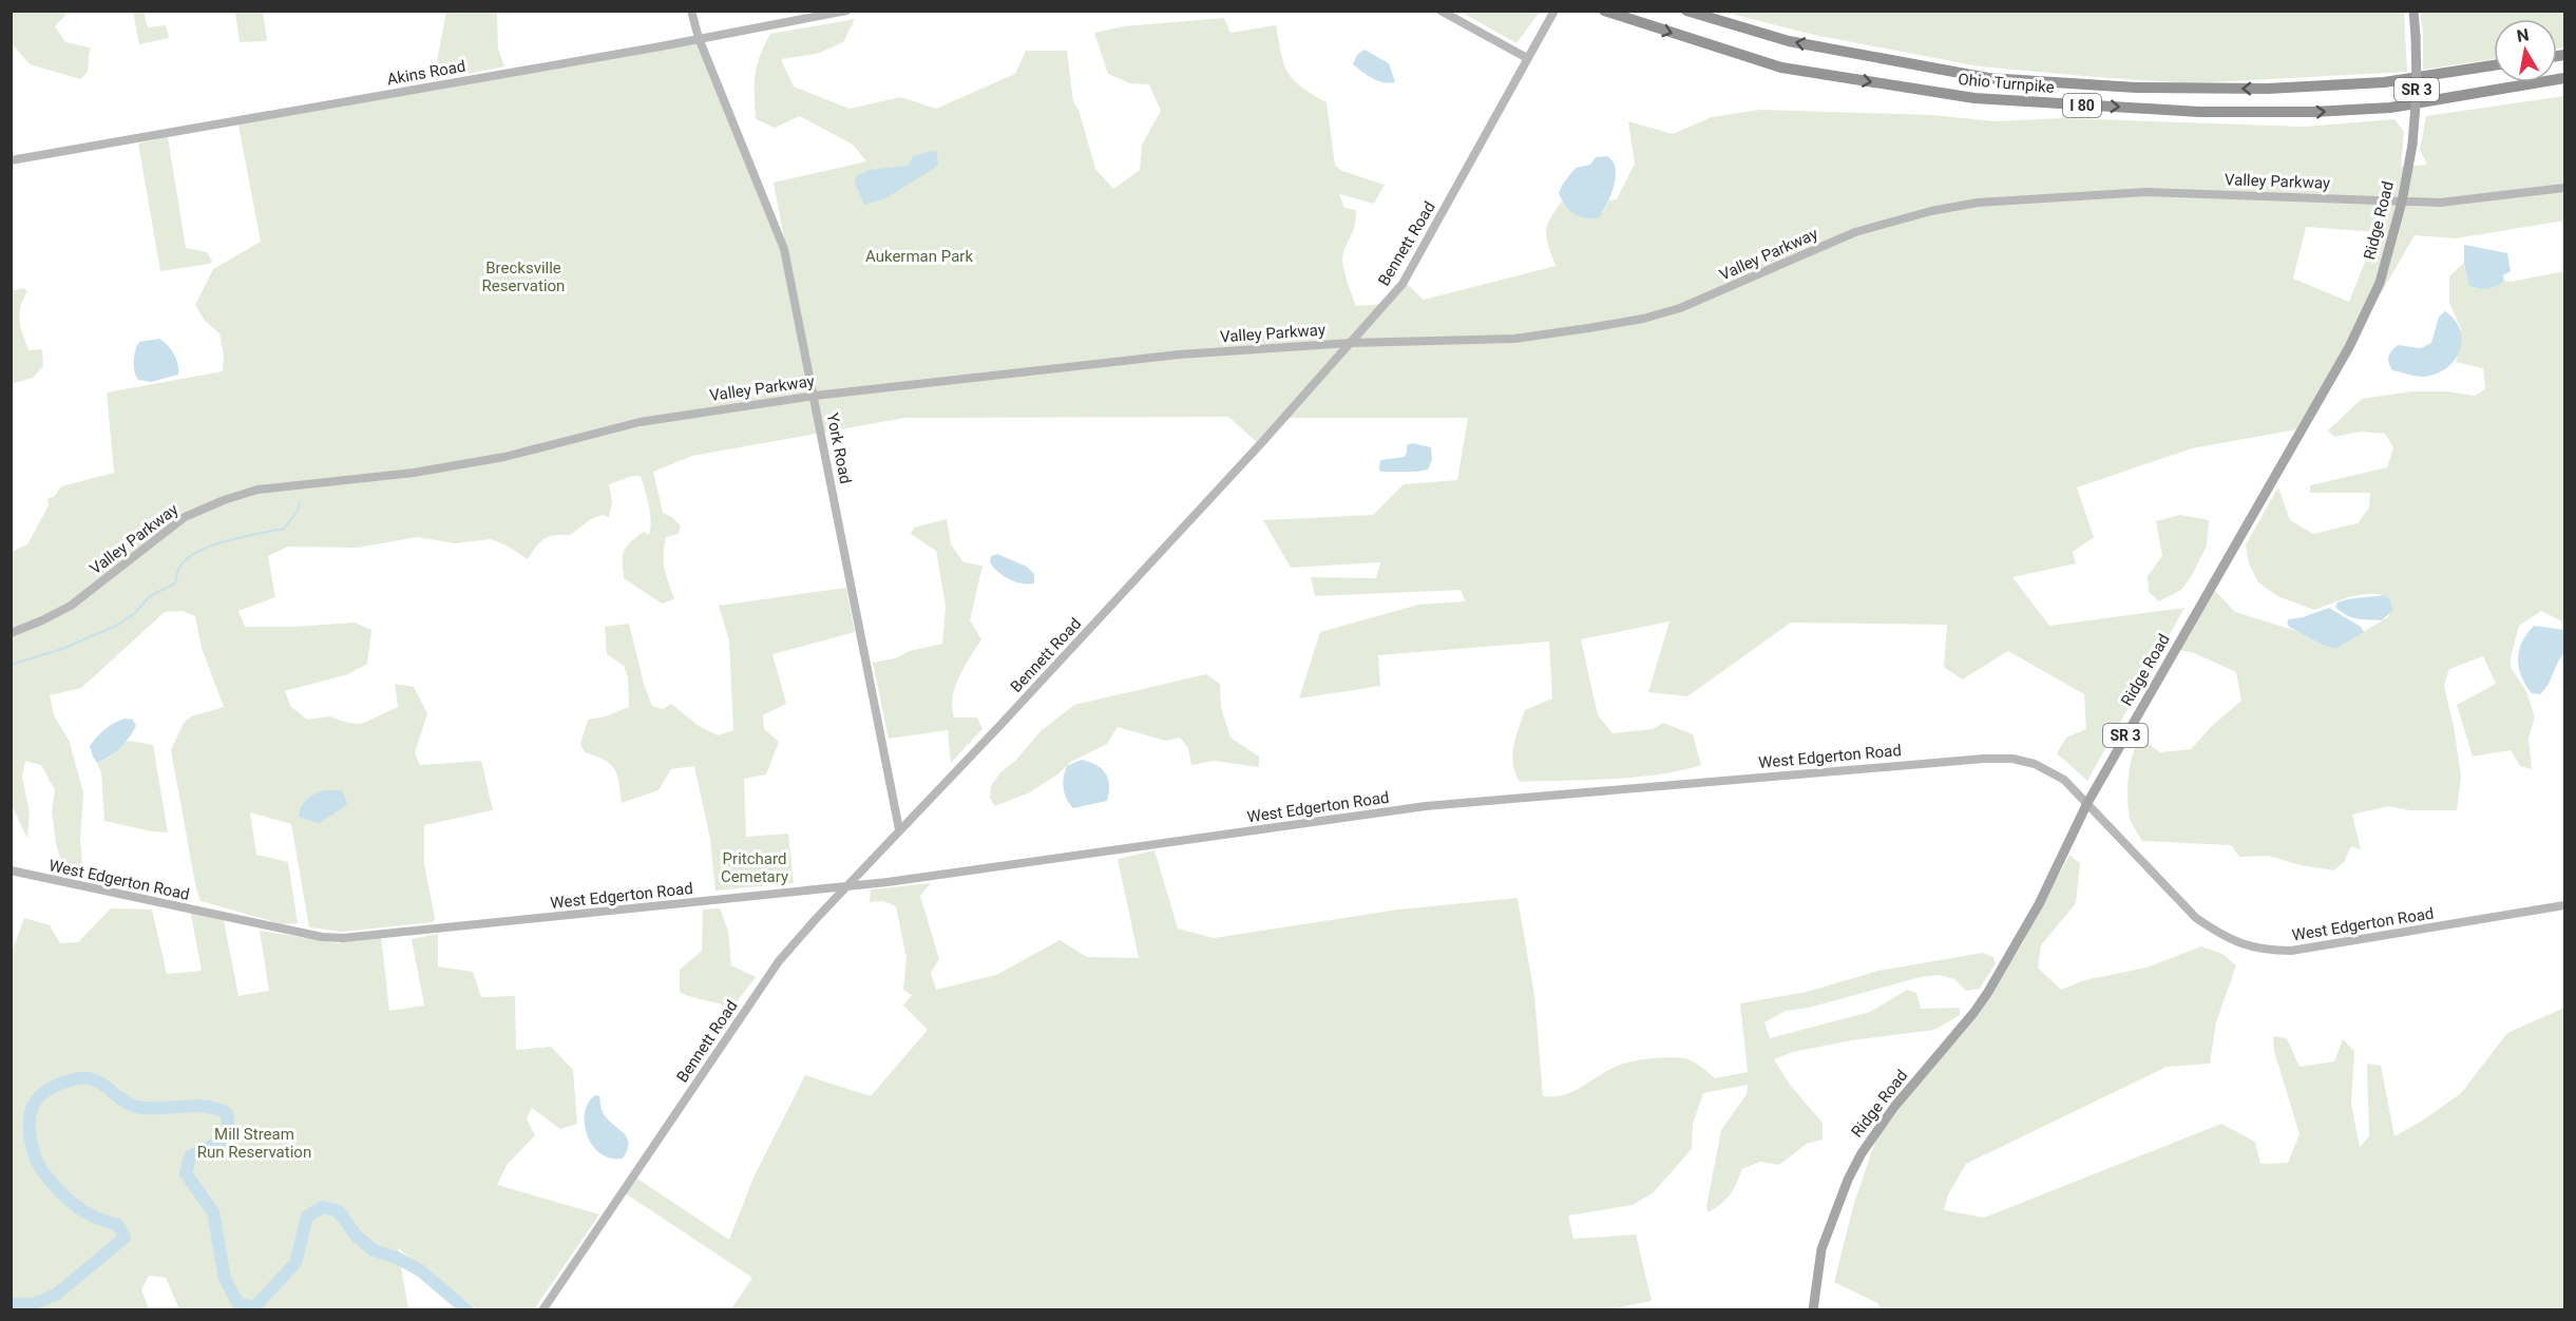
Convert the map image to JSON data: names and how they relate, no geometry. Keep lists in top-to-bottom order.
{
  "streets": {
    "highway": ["Ohio Turnpike", "I 80"],
    "main road": ["SR 3", "Ridge Road"],
    "street": [
      "Akins Road",
      "Valley Parkway",
      "Bennett Road",
      "York Road",
      "West Edgerton Road"
    ]
  },
  "crossings": [
    ["Akins Road", "York Road"],
    ["Valley Parkway", "Ridge Road"],
    ["Valley Parkway", "Bennett Road"],
    ["Valley Parkway", "York Road"],
    ["Ridge Road", "West Edgerton Road"],
    ["Bennett Road", "York Road"],
    ["Bennett Road", "West Edgerton Road"]
  ],
  "parks": [
    "Aukerman Park",
    "Brecksville Reservation",
    "Pritchard Cemetary",
    "Mill Stream Run Reservation"
  ],
  "north": "top"
}
